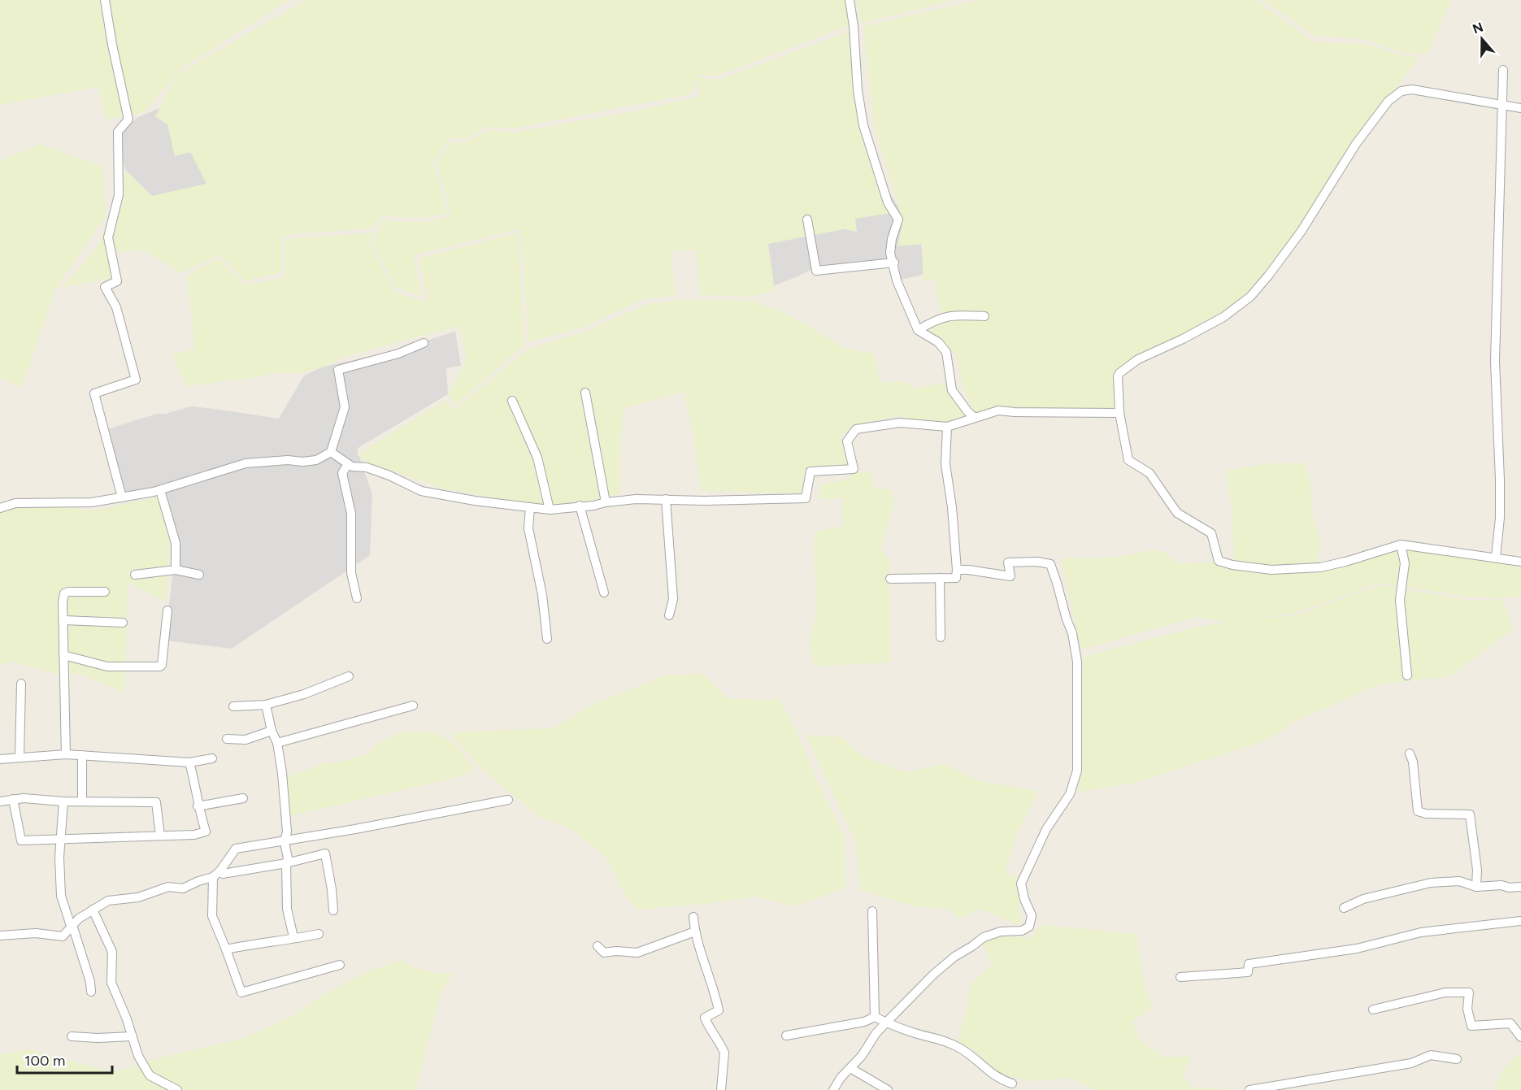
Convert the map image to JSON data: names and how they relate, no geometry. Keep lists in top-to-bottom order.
{
  "scale_bar": "100 m",
  "north": "top"
}
